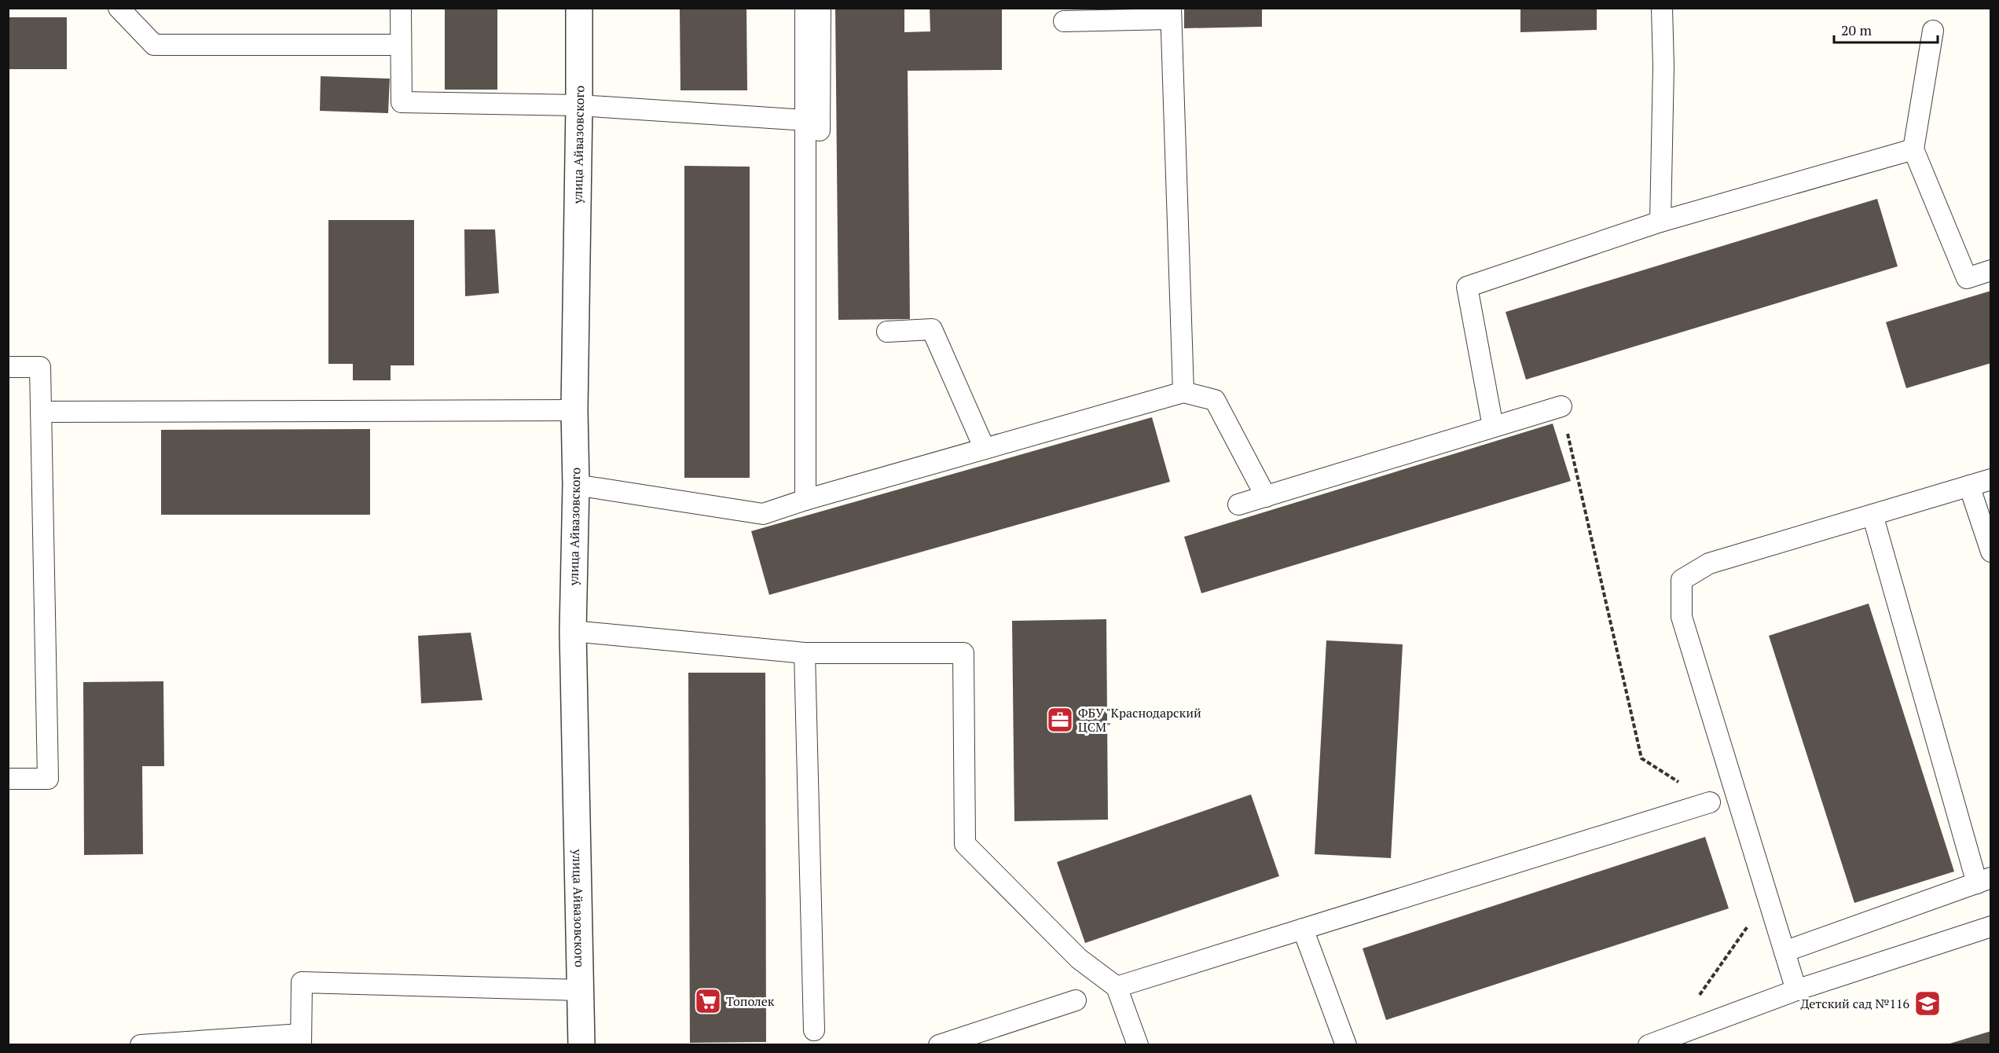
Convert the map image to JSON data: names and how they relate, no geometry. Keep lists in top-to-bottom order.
{
  "streets": {
    "street": ["улица Айвазовского"]
  },
  "places": {
    "office": ["ФБУ \"Краснодарский ЦСМ\""],
    "supermarket": ["Тополек"],
    "school or university": ["Детский сад №116"]
  },
  "scale_bar": "20 m"
}
